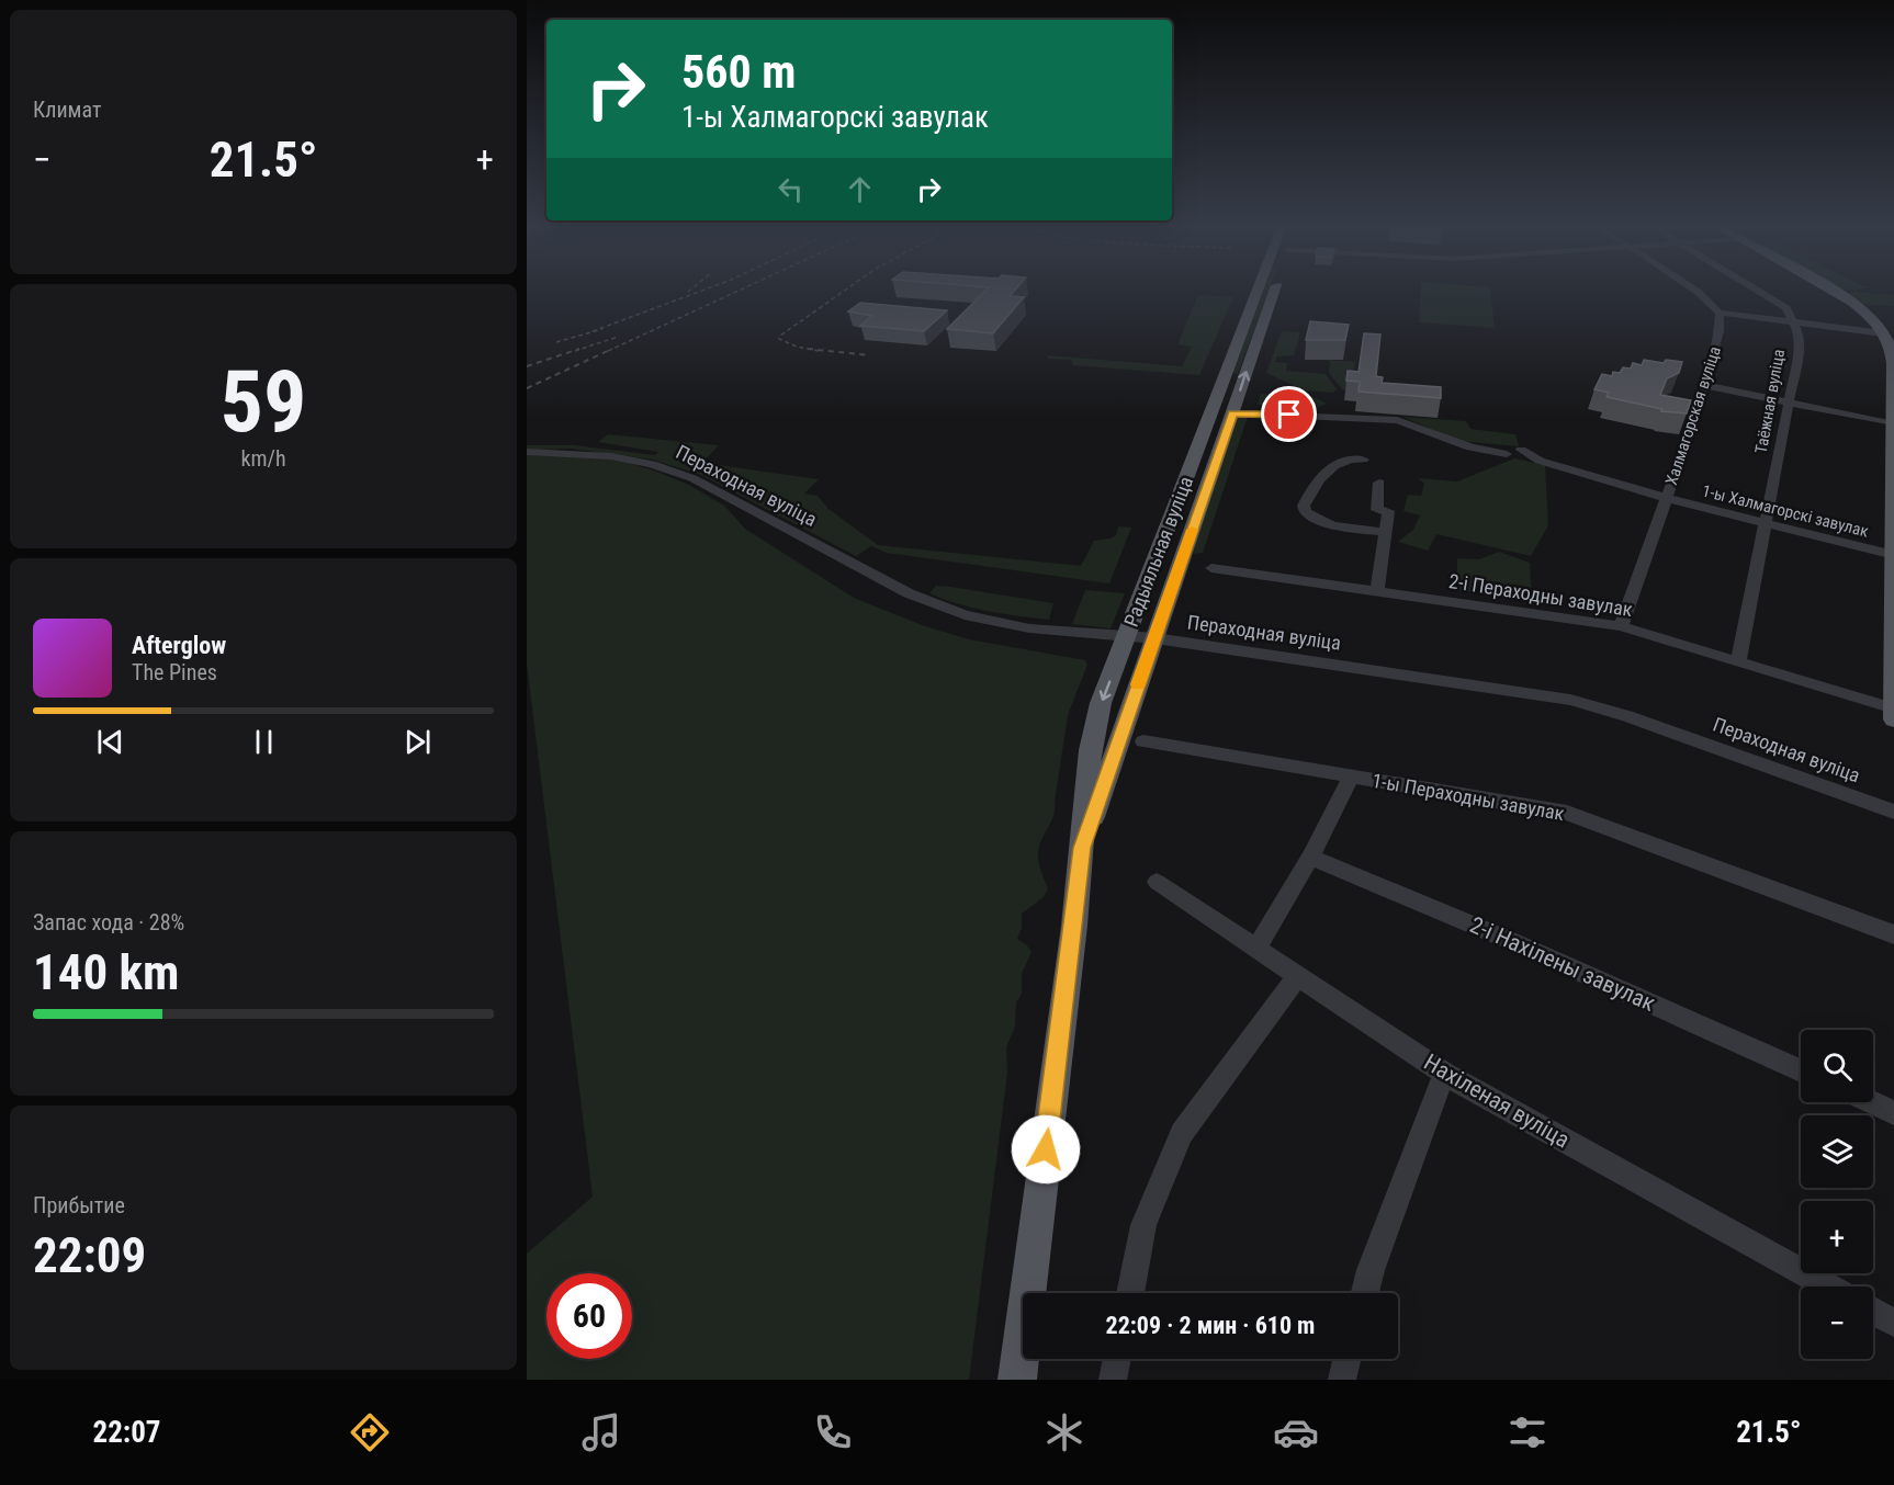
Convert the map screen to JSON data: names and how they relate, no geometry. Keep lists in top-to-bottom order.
{
  "streets": {
    "main road": ["Радыяльная вуліца"],
    "street": [
      "Таёжная вуліца",
      "Халмагорская вуліца",
      "Пераходная вуліца",
      "1-ы Халмагорскі завулак",
      "2-і Пераходны завулак",
      "1-ы Пераходны завулак",
      "2-і Нахілены завулак",
      "Нахіленая вуліца"
    ]
  },
  "crossings": [
    ["Таёжная вуліца", "1-ы Халмагорскі завулак"],
    ["Таёжная вуліца", "2-і Пераходны завулак"],
    ["Халмагорская вуліца", "1-ы Халмагорскі завулак"],
    ["Халмагорская вуліца", "2-і Пераходны завулак"],
    ["Пераходная вуліца", "Радыяльная вуліца"]
  ],
  "page": {
    "tile": [
      "Климат",
      ["59", "km/h"],
      ["Запас хода · 28%", "140 km"],
      ["Прибытие", "22:09"]
    ],
    "turn": ["560 m", "1-ы Халмагорскі завулак"],
    "heat": ["−", "21.5°", "+"],
    "song": ["Afterglow", "The Pines"],
    "map_buttons": ["+", "−"],
    "limit": "60",
    "trip": "22:09 · 2 мин · 610 m",
    "tabs": ["22:07", "21.5°"]
  }
}
